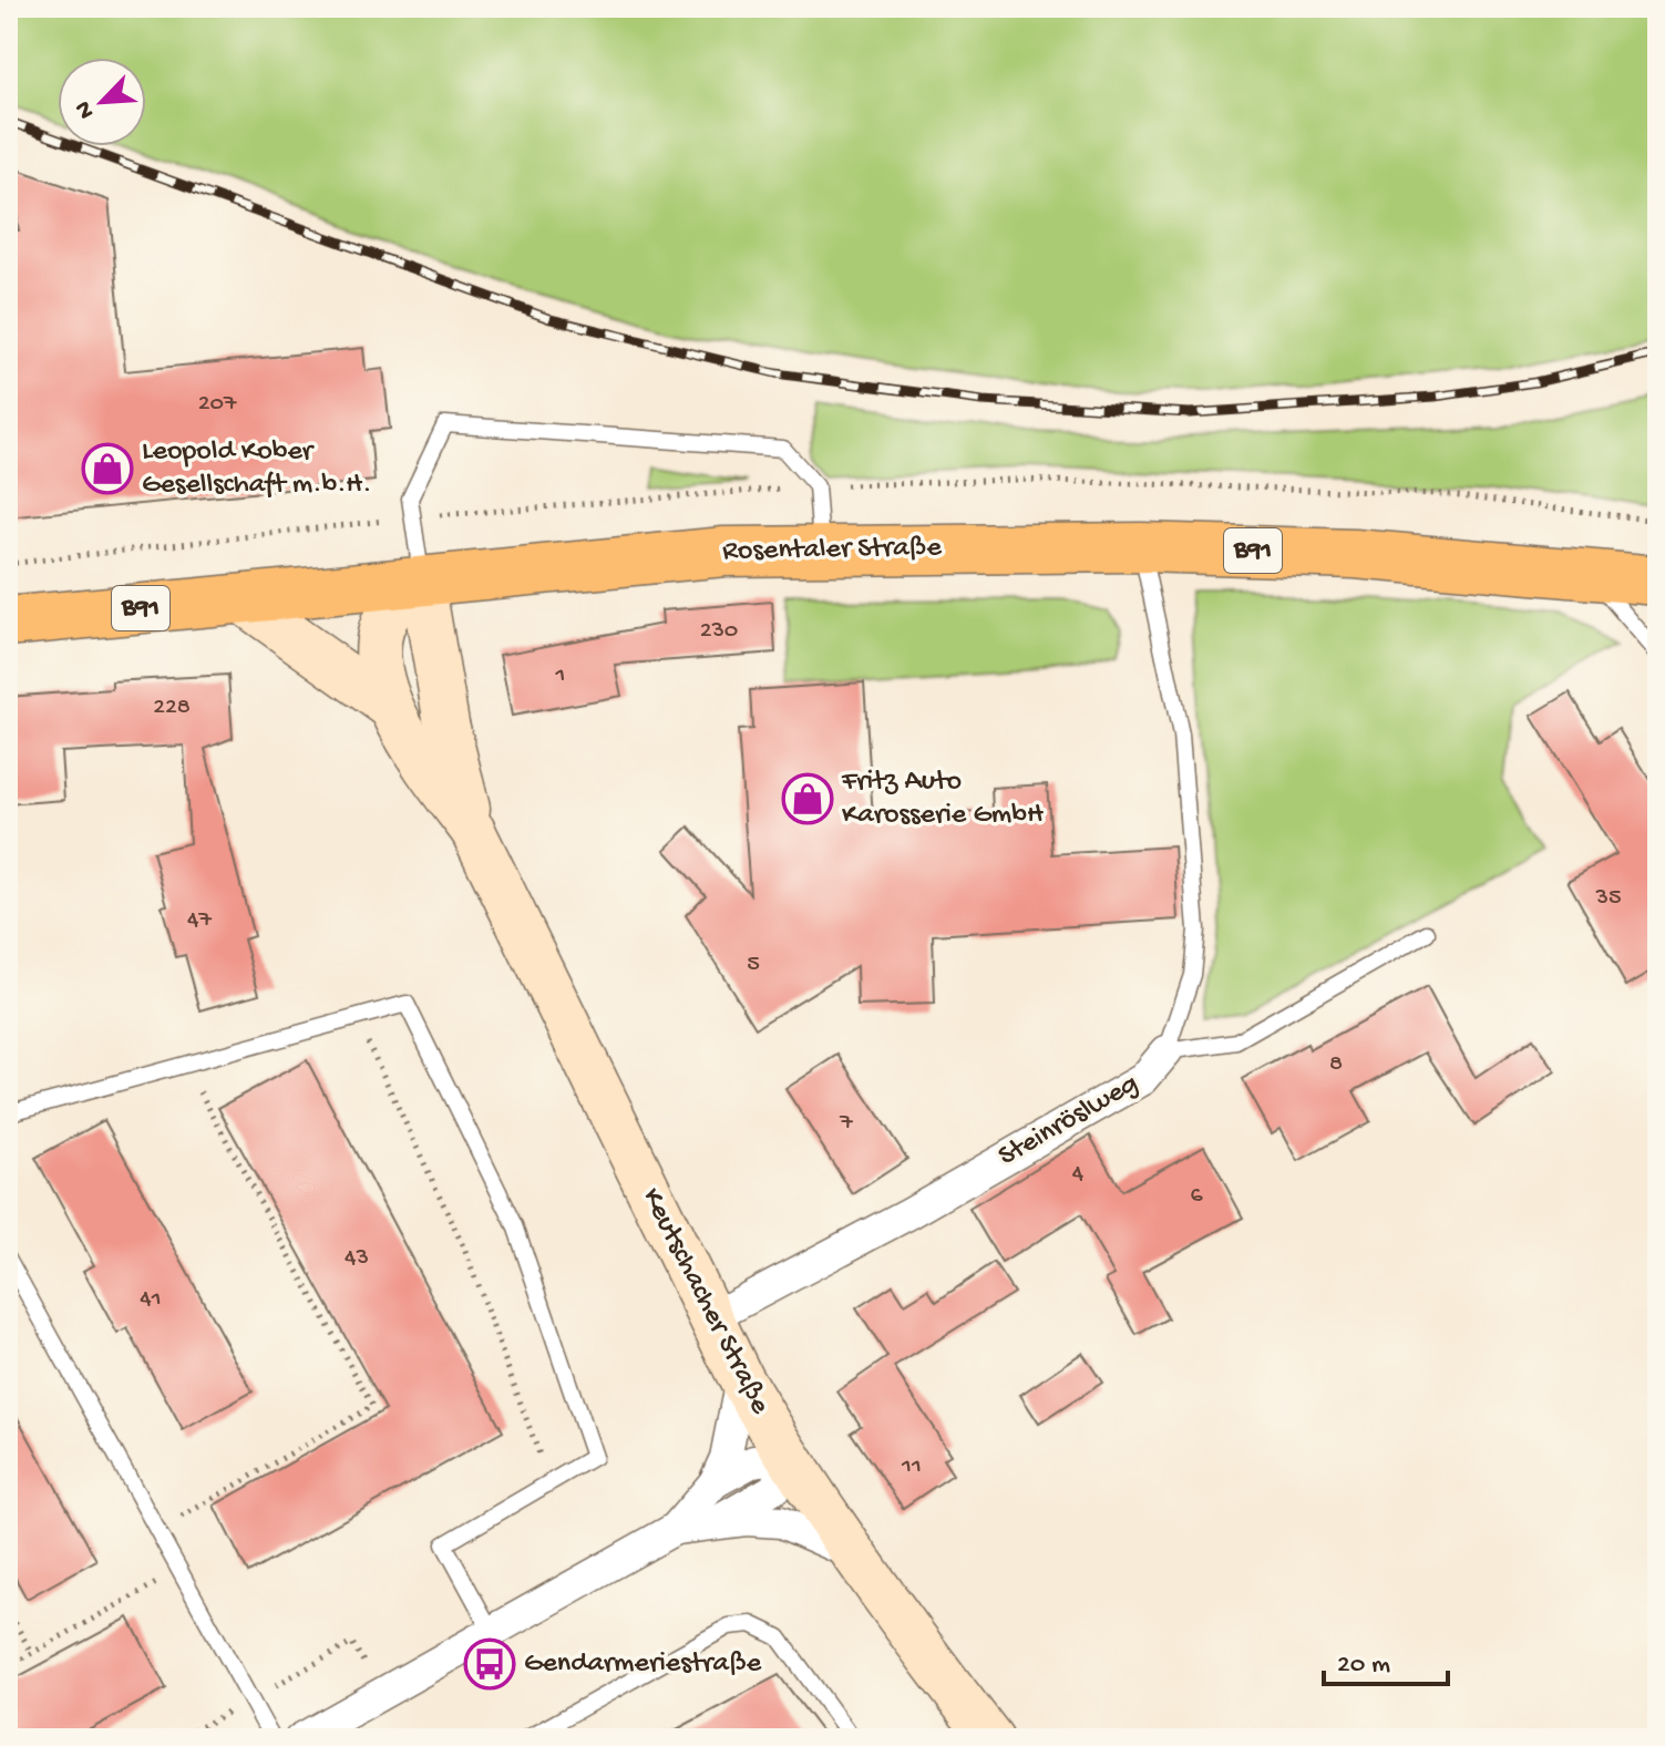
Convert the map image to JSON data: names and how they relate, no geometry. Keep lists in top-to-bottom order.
{
  "streets": {
    "main road": ["Rosentaler Straße", "B91", "Keutschacher Straße"],
    "street": ["Steinröslweg"]
  },
  "crossings": [
    ["Steinröslweg", "Keutschacher Straße"]
  ],
  "places": {
    "shop": ["Leopold Kober Gesellschaft m.b.H.", "Fritz Auto Karosserie GmbH"],
    "bus stop": ["Gendarmeriestraße"]
  },
  "house_numbers": [
    "207",
    "230",
    "1",
    "228",
    "35",
    "47",
    "5",
    "8",
    "7",
    "4",
    "6",
    "43",
    "41",
    "11"
  ],
  "scale_bar": "20 m",
  "north": "bottom left"
}
